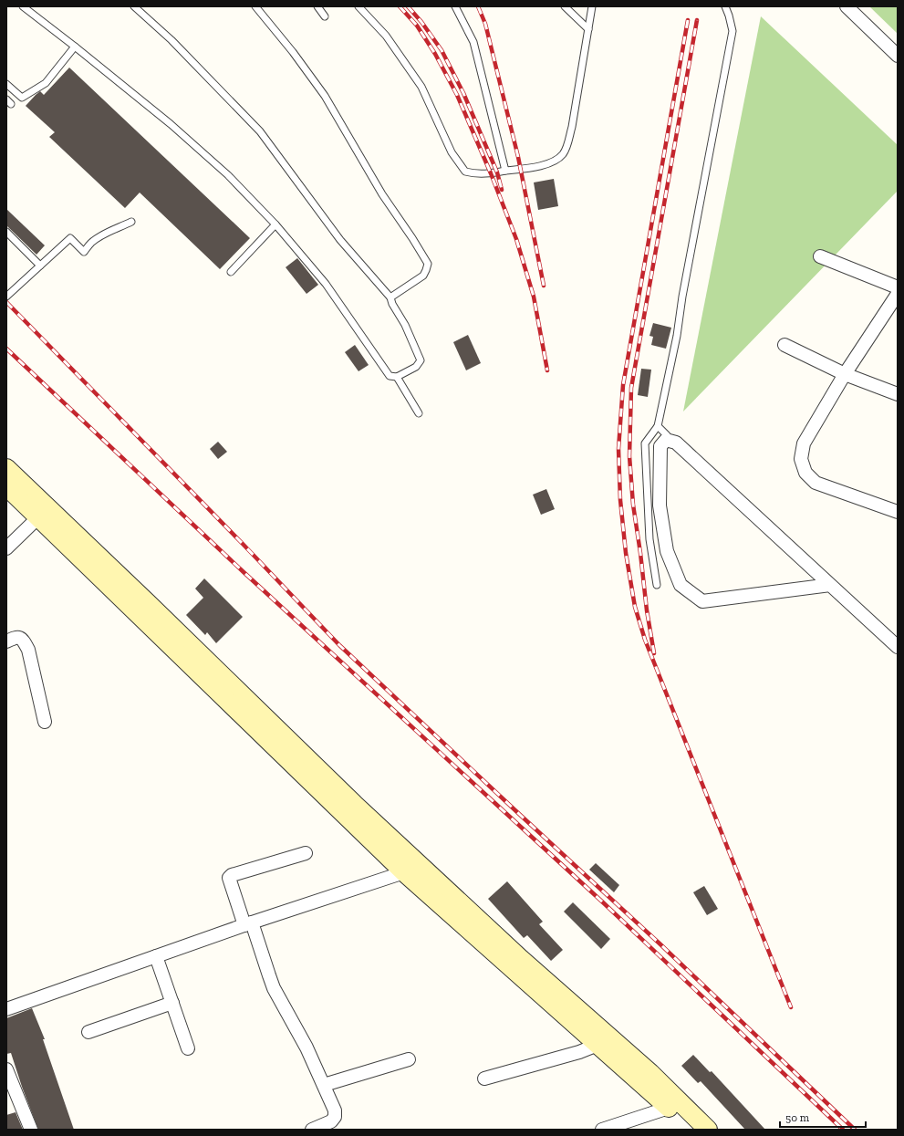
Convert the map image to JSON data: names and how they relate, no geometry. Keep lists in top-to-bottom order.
{
  "scale_bar": "50 m"
}
